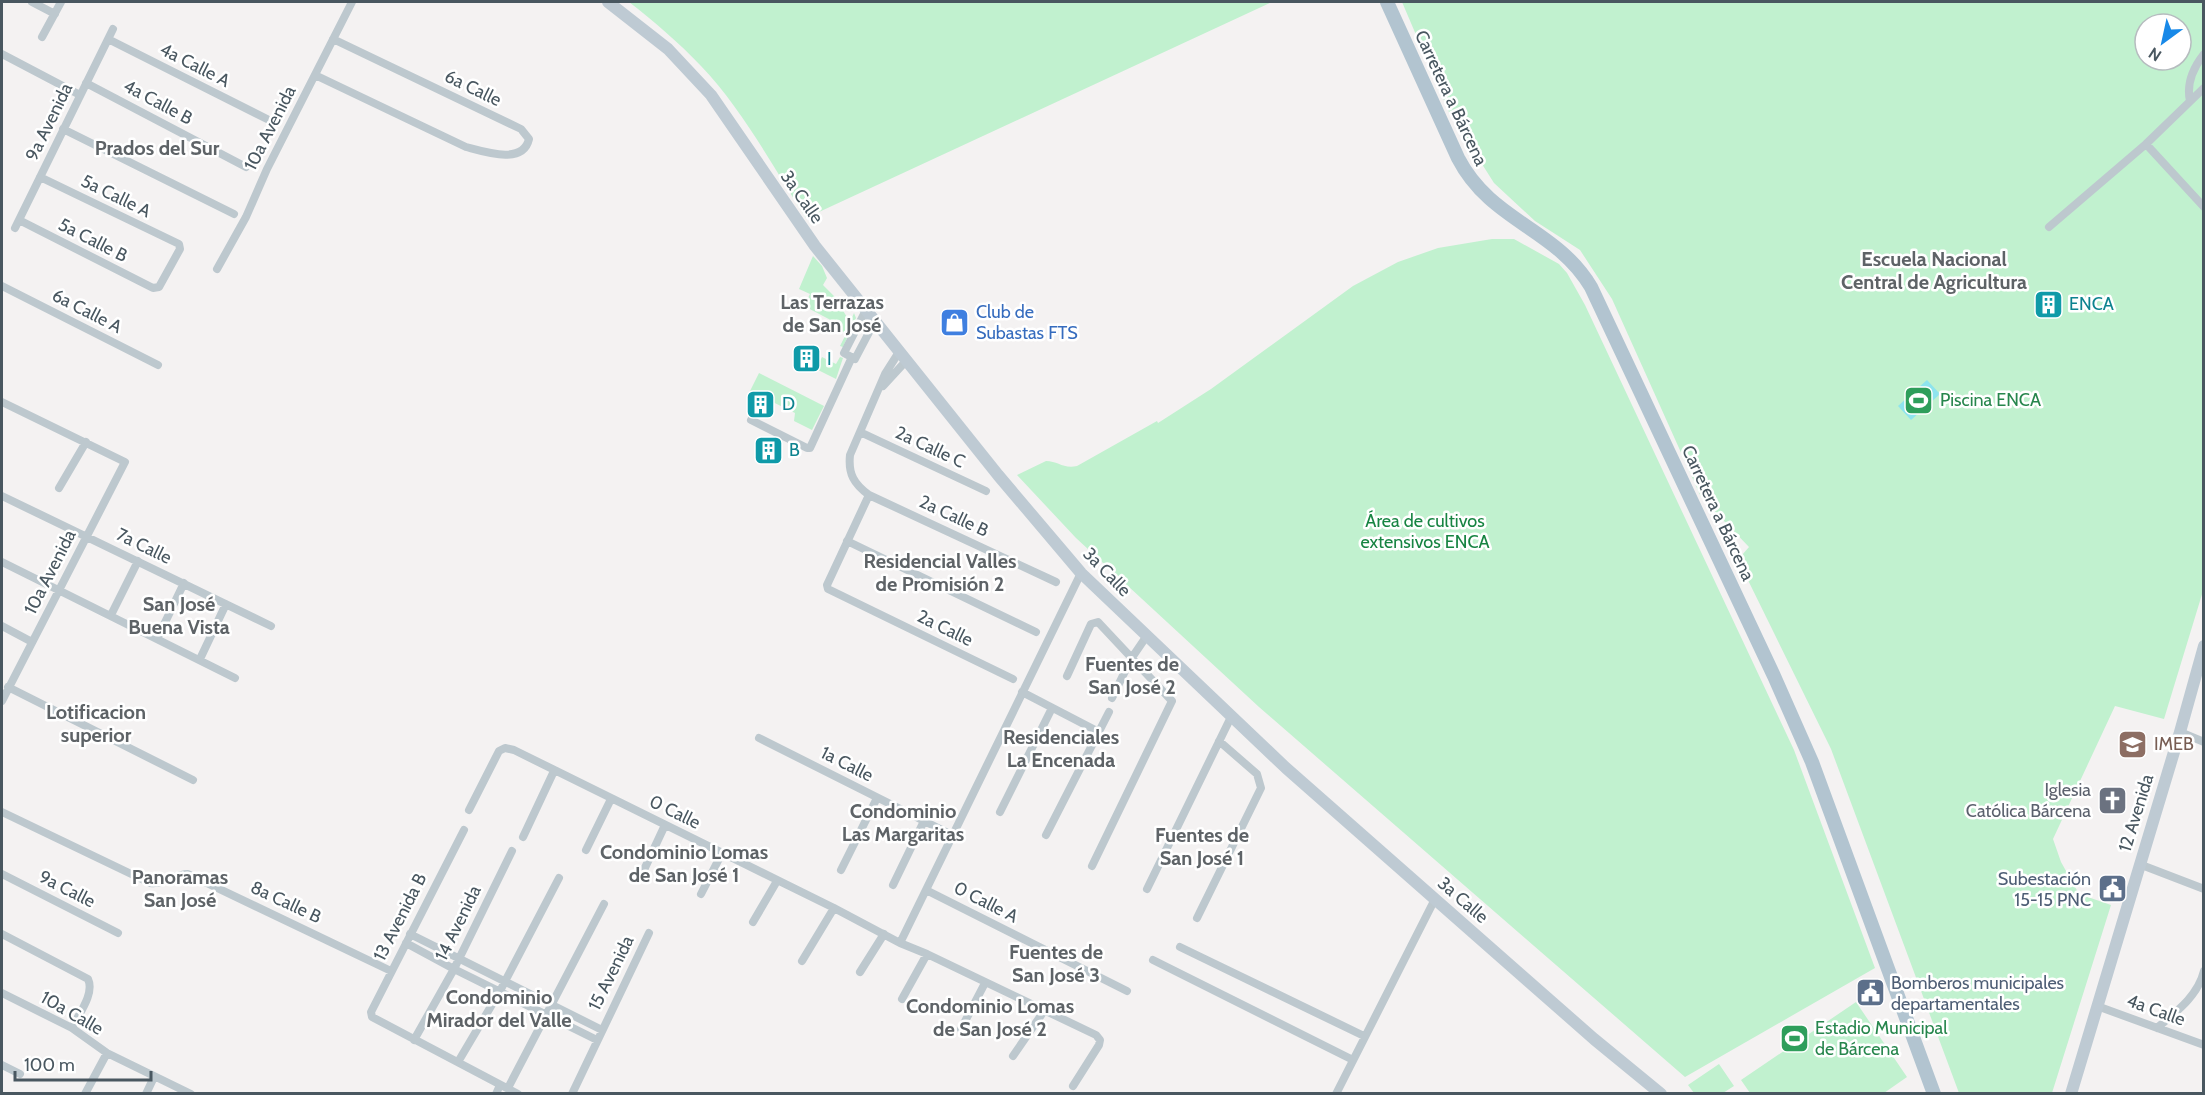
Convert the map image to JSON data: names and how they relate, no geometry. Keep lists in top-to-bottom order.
{
  "streets": {
    "main road": ["Carretera a Bárcena", "3a Calle", "12 Avenida"],
    "street": [
      "4a Calle A",
      "6a Calle",
      "4a Calle B",
      "9a Avenida",
      "10a Avenida",
      "5a Calle A",
      "5a Calle B",
      "6a Calle A",
      "2a Calle C",
      "2a Calle B",
      "7a Calle",
      "2a Calle",
      "1a Calle",
      "0 Calle",
      "9a Calle",
      "8a Calle B",
      "0 Calle A",
      "13 Avenida B",
      "14 Avenida",
      "15 Avenida",
      "4a Calle",
      "10a Calle"
    ]
  },
  "crossings": [
    ["4a Calle A", "9a Avenida"],
    ["6a Calle", "10a Avenida"],
    ["4a Calle B", "9a Avenida"],
    ["9a Avenida", "5a Calle A"],
    ["9a Avenida", "5a Calle B"],
    ["10a Avenida", "7a Calle"],
    ["5a Calle A", "5a Calle B"],
    ["12 Avenida", "4a Calle"],
    ["8a Calle B", "13 Avenida B"],
    ["13 Avenida B", "14 Avenida"]
  ],
  "districts": [
    "Prados del Sur",
    "Escuela Nacional Central de Agricultura",
    "Las Terrazas de San José",
    "Residencial Valles de Promisión 2",
    "San José Buena Vista",
    "Fuentes de San José 2",
    "Lotificacion superior",
    "Residenciales La Encenada",
    "Condominio Las Margaritas",
    "Fuentes de San José 1",
    "Condominio Lomas de San José 1",
    "Panoramas San José",
    "Fuentes de San José 3",
    "Condominio Mirador del Valle",
    "Condominio Lomas de San José 2"
  ],
  "parks": ["Área de cultivos extensivos ENCA"],
  "places": {
    "building": [
      "ENCA",
      "I",
      "D",
      "B"
    ],
    "shop": ["Club de Subastas FTS"],
    "sports": ["Piscina ENCA", "Estadio Municipal de Bárcena"],
    "school or university": ["IMEB"],
    "church": ["Iglesia Católica Bárcena"],
    "public building": ["Subestación 15-15 PNC", "Bomberos municipales departamentales"]
  },
  "scale_bar": "100 m",
  "north": "bottom left"
}
